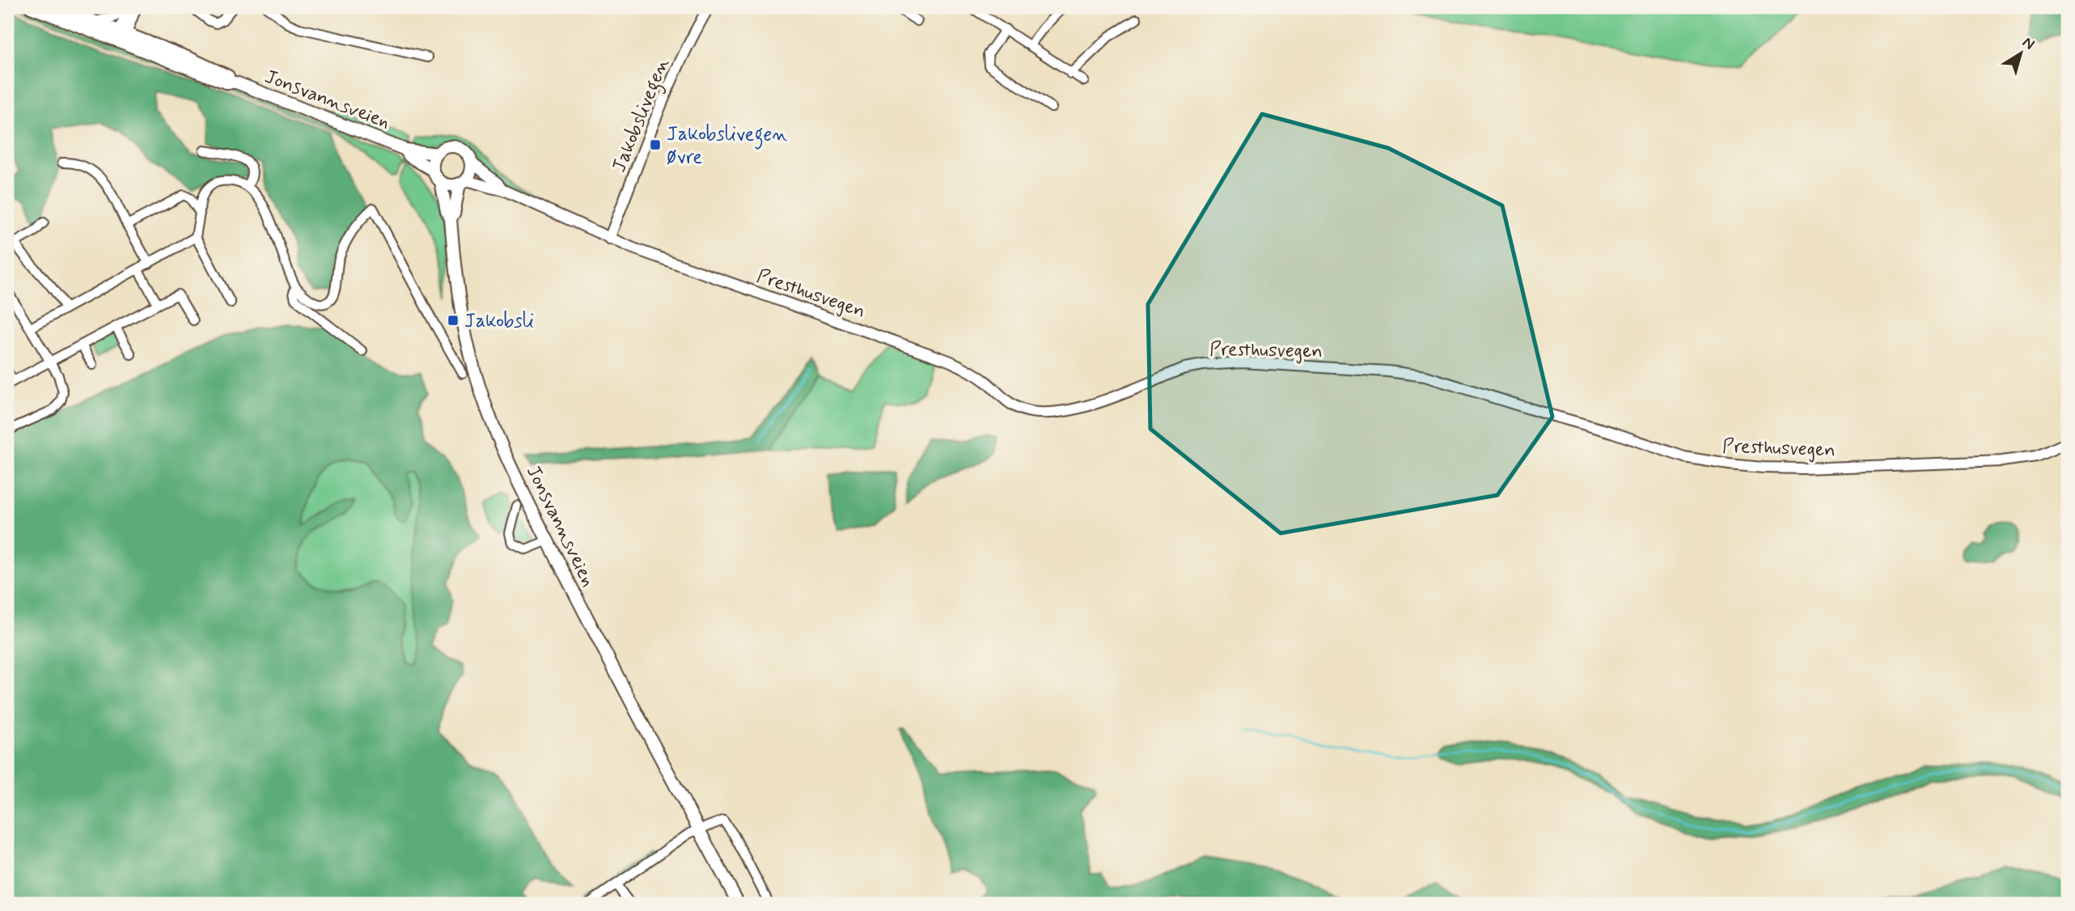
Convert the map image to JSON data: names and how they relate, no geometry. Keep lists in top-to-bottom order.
{
  "streets": {
    "main road": ["Jonsvannsveien"],
    "street": ["Jakobslivegen", "Presthusvegen"]
  },
  "crossings": [
    ["Jonsvannsveien", "Presthusvegen"],
    ["Jakobslivegen", "Presthusvegen"]
  ],
  "places": {
    "transit": ["Jakobslivegen øvre", "Jakobsli"]
  },
  "north": "top right"
}
